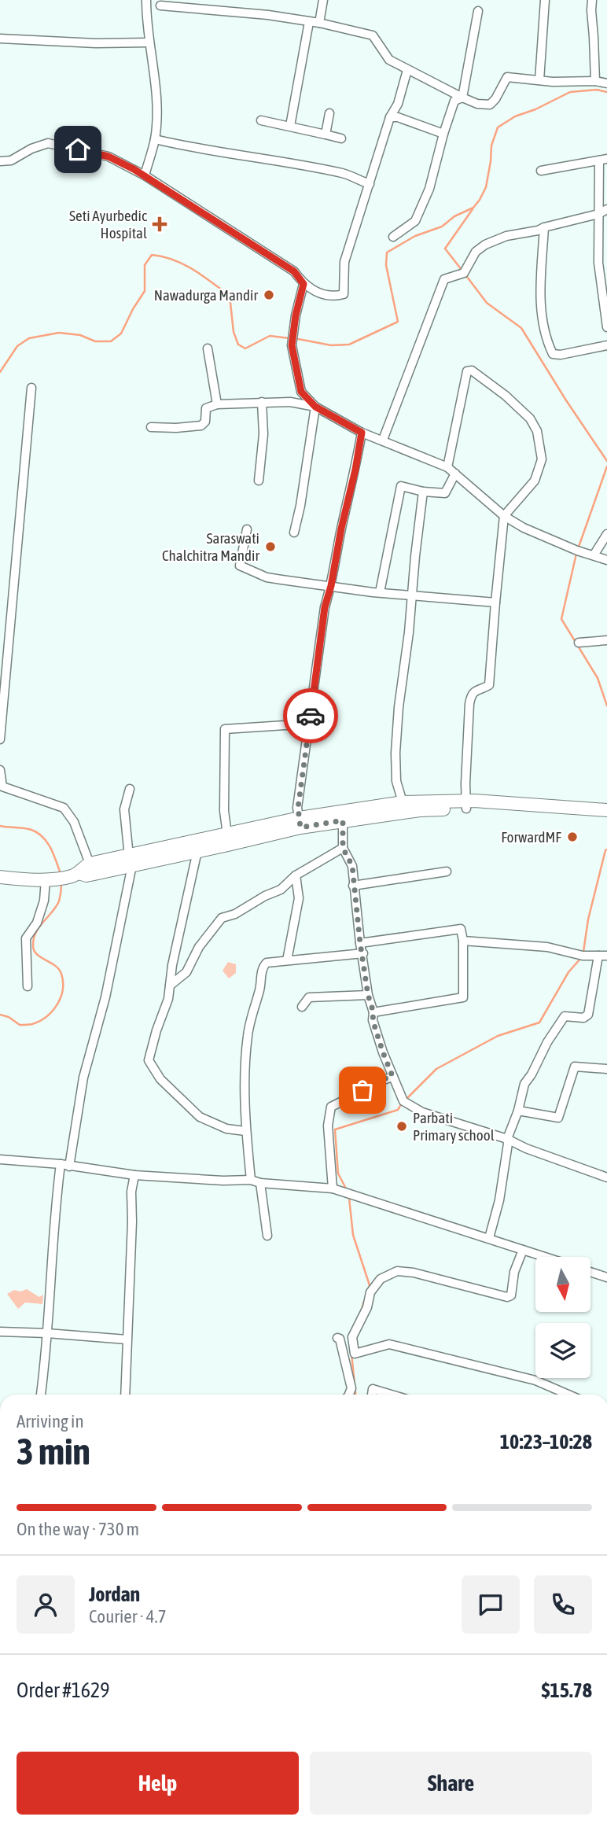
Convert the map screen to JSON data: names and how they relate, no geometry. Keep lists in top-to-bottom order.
{
  "places": {
    "health": ["Seti Ayurbedic Hospital"],
    "other": [
      "Nawadurga Mandir",
      "Saraswati Chalchitra Mandir",
      "ForwardMF",
      "Parbati Primary school"
    ]
  },
  "north": "bottom",
  "page": {
    "heading": ["3 min", "Arriving in", "10:23–10:28"],
    "panel": [
      "Jordan",
      "Courier · 4.7",
      "Order #1629",
      "$15.78"
    ],
    "bar": "On the way · 730 m",
    "buttons": ["Help", "Share"]
  }
}
